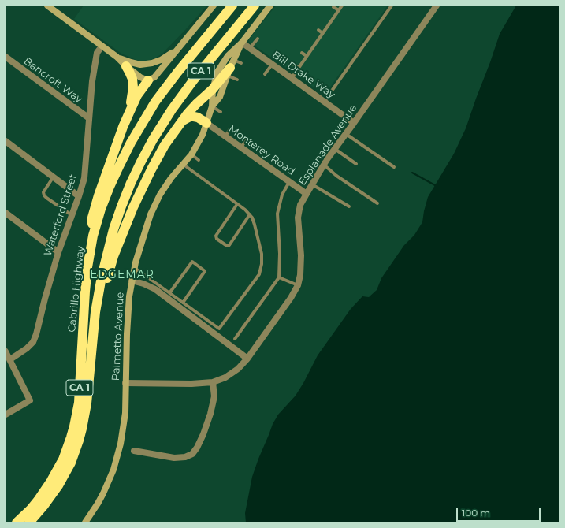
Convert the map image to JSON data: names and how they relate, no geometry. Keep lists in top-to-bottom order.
{
  "streets": {
    "highway": ["CA 1", "Cabrillo Highway"],
    "street": [
      "Bill Drake Way",
      "Bancroft Way",
      "Esplanade Avenue",
      "Monterey Road",
      "Waterford Street",
      "Palmetto Avenue"
    ]
  },
  "crossings": [
    ["Bill Drake Way", "Esplanade Avenue"],
    ["Bill Drake Way", "Palmetto Avenue"],
    ["Bancroft Way", "Waterford Street"],
    ["Esplanade Avenue", "Monterey Road"],
    ["Esplanade Avenue", "Palmetto Avenue"],
    ["Monterey Road", "Palmetto Avenue"]
  ],
  "districts": ["EDGEMAR"],
  "scale_bar": "100 m"
}
